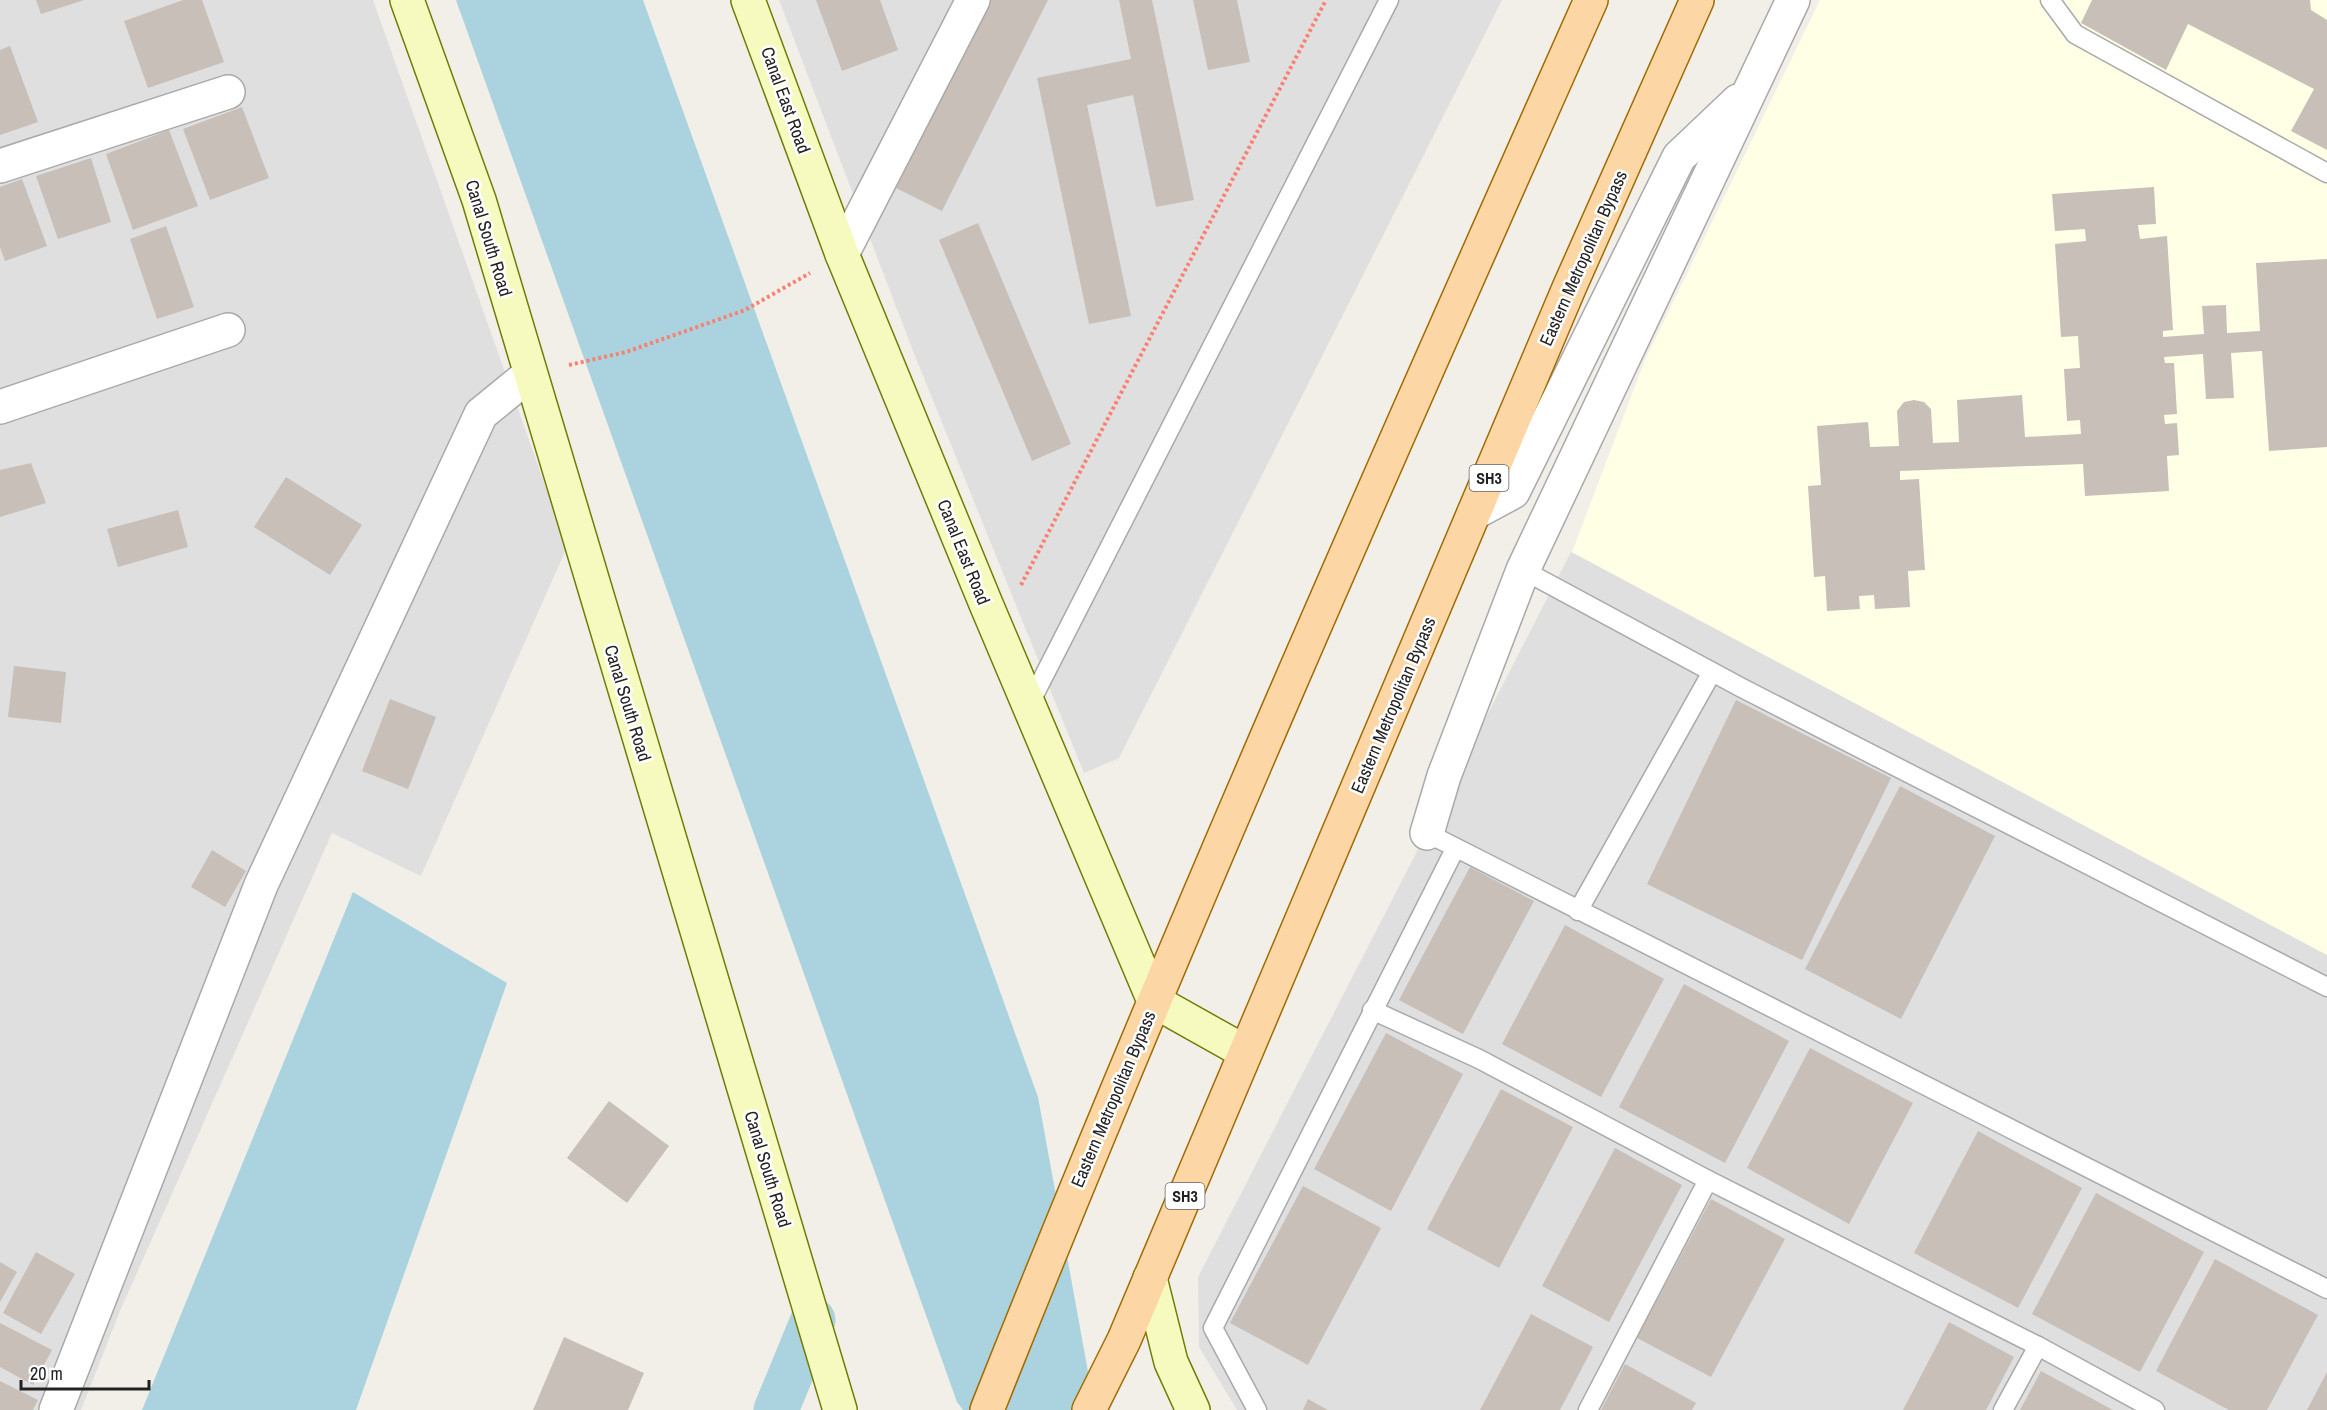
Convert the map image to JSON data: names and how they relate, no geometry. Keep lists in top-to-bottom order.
{
  "streets": {
    "main road": ["Eastern Metropolitan Bypass", "SH3"],
    "street": ["Canal East Road", "Canal South Road"]
  },
  "crossings": [
    ["Canal East Road", "Eastern Metropolitan Bypass"]
  ],
  "scale_bar": "20 m"
}
